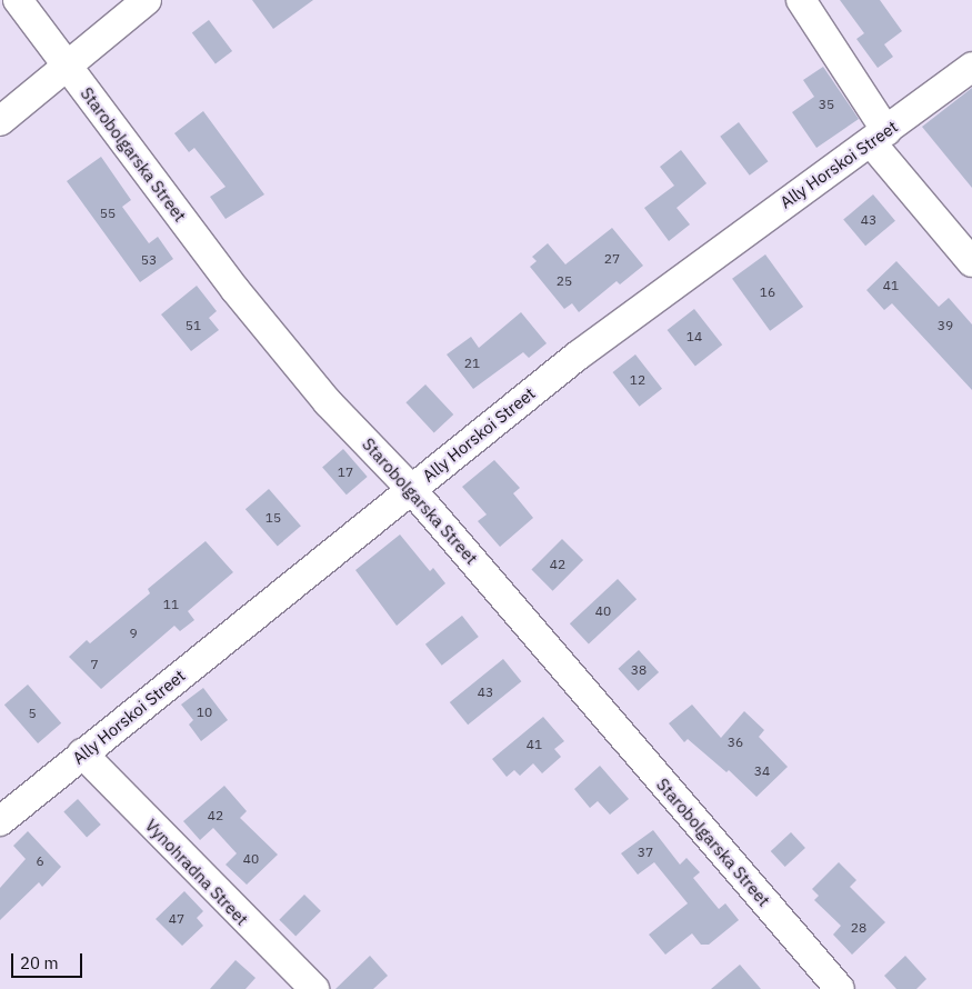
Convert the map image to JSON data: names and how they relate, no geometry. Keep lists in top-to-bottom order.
{
  "streets": {
    "street": ["Starobolgarska Street", "Ally Horskoi Street", "Vynohradna Street"]
  },
  "crossings": [
    ["Starobolgarska Street", "Ally Horskoi Street"],
    ["Ally Horskoi Street", "Vynohradna Street"]
  ],
  "house_numbers": [
    "35",
    "55",
    "43",
    "27",
    "53",
    "25",
    "41",
    "16",
    "51",
    "39",
    "14",
    "21",
    "12",
    "17",
    "15",
    "42",
    "11",
    "40",
    "9",
    "7",
    "38",
    "43",
    "10",
    "5",
    "36",
    "41",
    "34",
    "42",
    "37",
    "40",
    "6",
    "47",
    "28"
  ],
  "scale_bar": "20 m"
}
